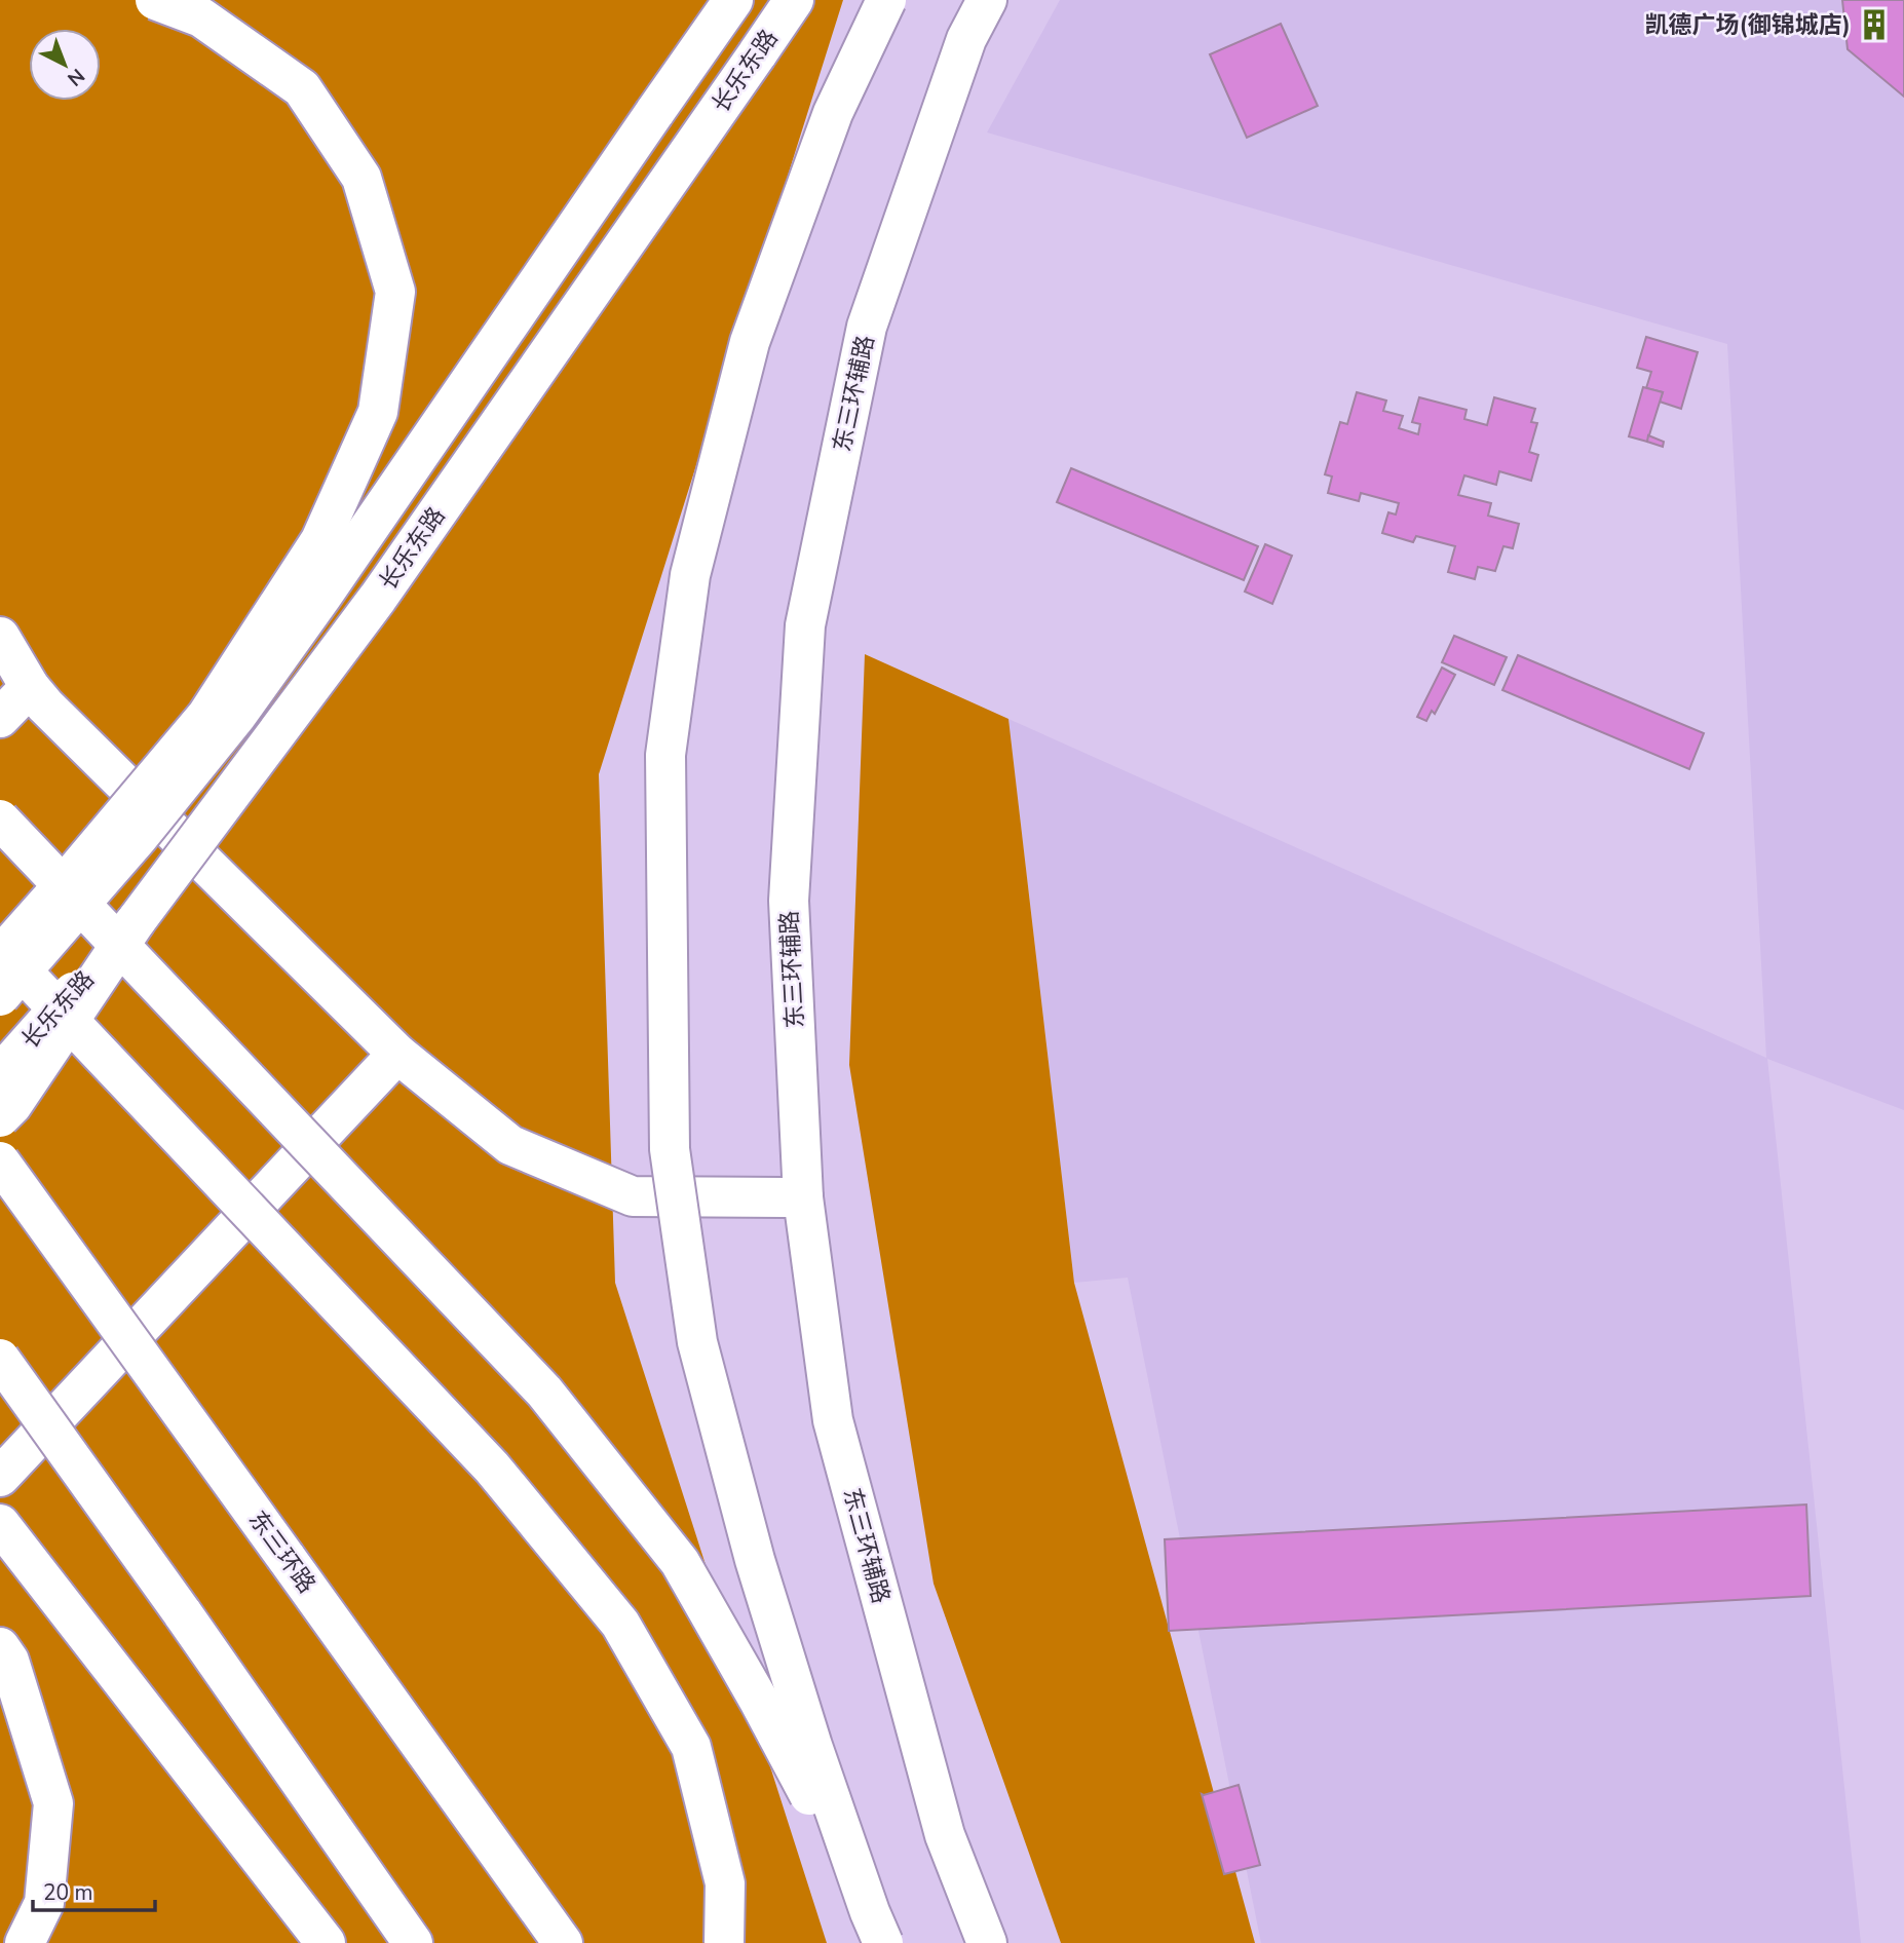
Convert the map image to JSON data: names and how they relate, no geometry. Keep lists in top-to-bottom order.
{
  "streets": {
    "main road": ["长乐东路", "东三环辅路", "东三环路"]
  },
  "places": {
    "building": ["凯德广场(御锦城店)"]
  },
  "scale_bar": "20 m",
  "north": "bottom right"
}
